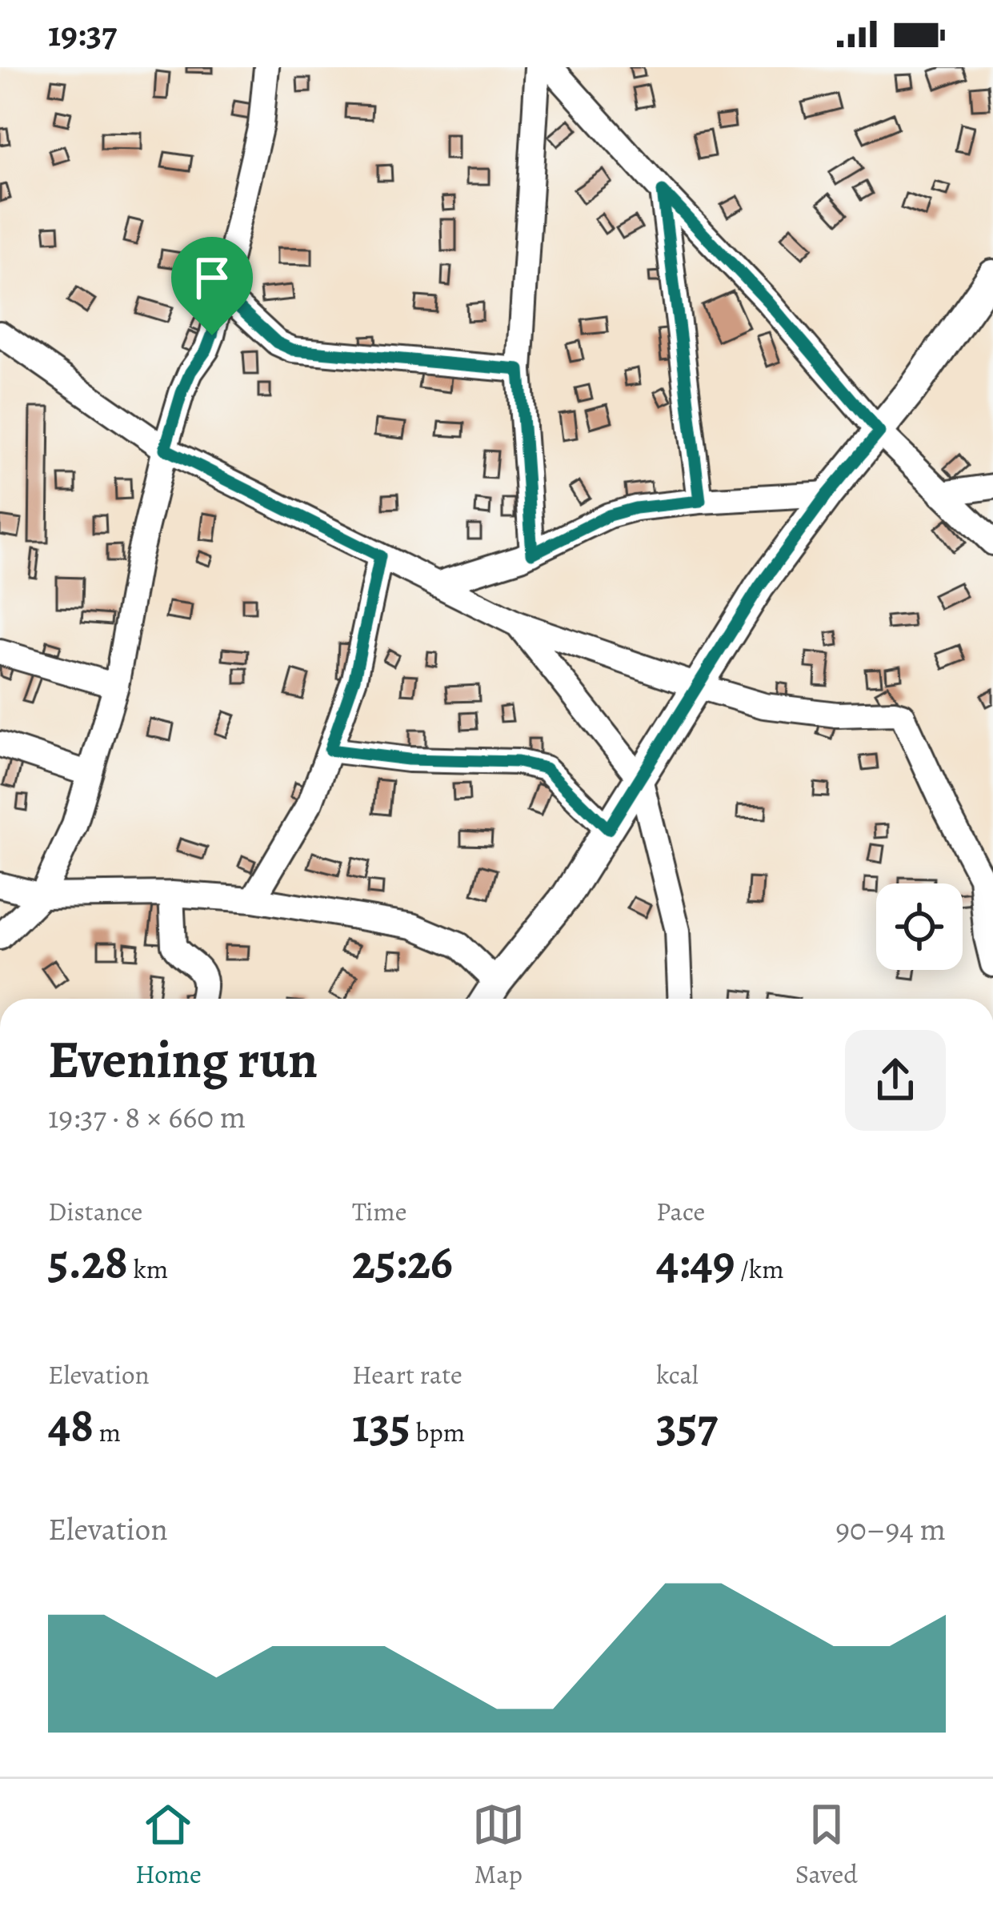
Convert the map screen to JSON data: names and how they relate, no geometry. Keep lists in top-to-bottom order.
{
  "page": {
    "status": "19:37",
    "heading": ["Evening run", "19:37 · 8 × 660 m"],
    "stats": [
      ["Distance", "5.28 km"],
      ["Time", "25:26"],
      ["Pace", "4:49 /km"],
      ["Elevation", "48 m"],
      ["Heart rate", "135 bpm"],
      ["kcal", "357"]
    ],
    "chart": ["Elevation", "90–94 m"],
    "tabs": ["Home", "Map", "Saved"]
  }
}
